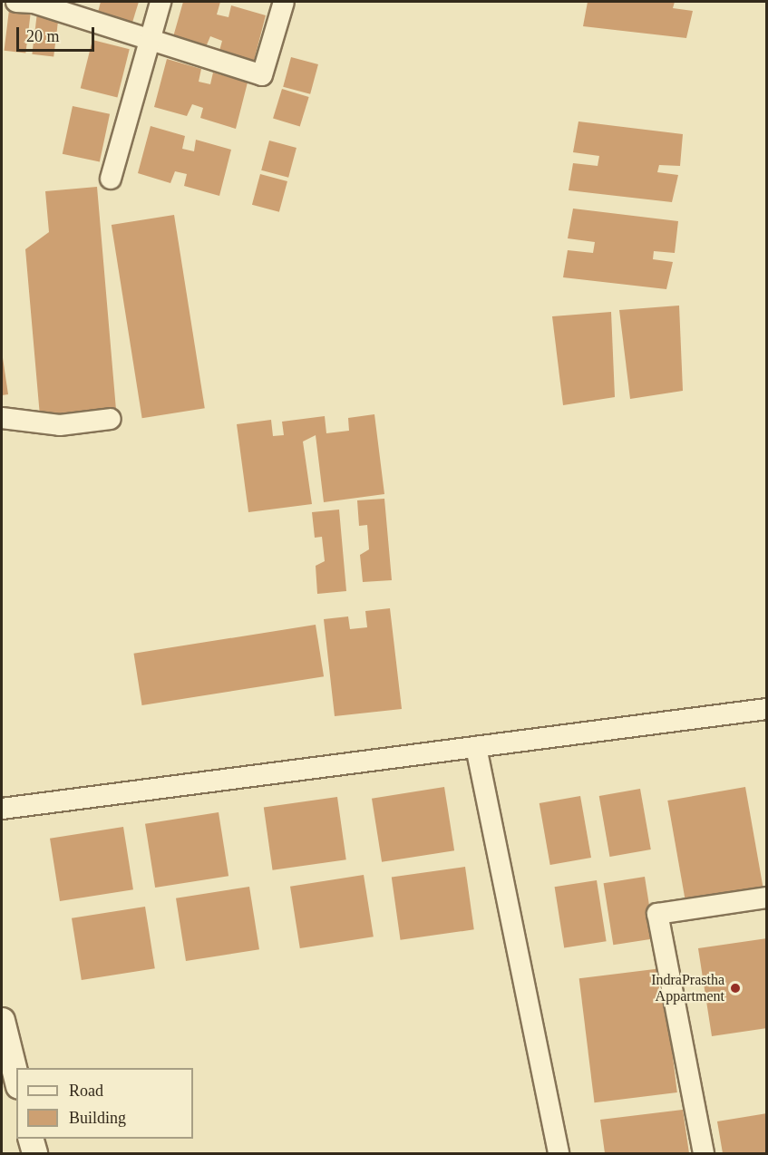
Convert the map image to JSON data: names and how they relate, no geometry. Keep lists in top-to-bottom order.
{
  "places": ["IndraPrastha Appartment"],
  "legend": ["Road", "Building"],
  "scale_bar": "20 m"
}
